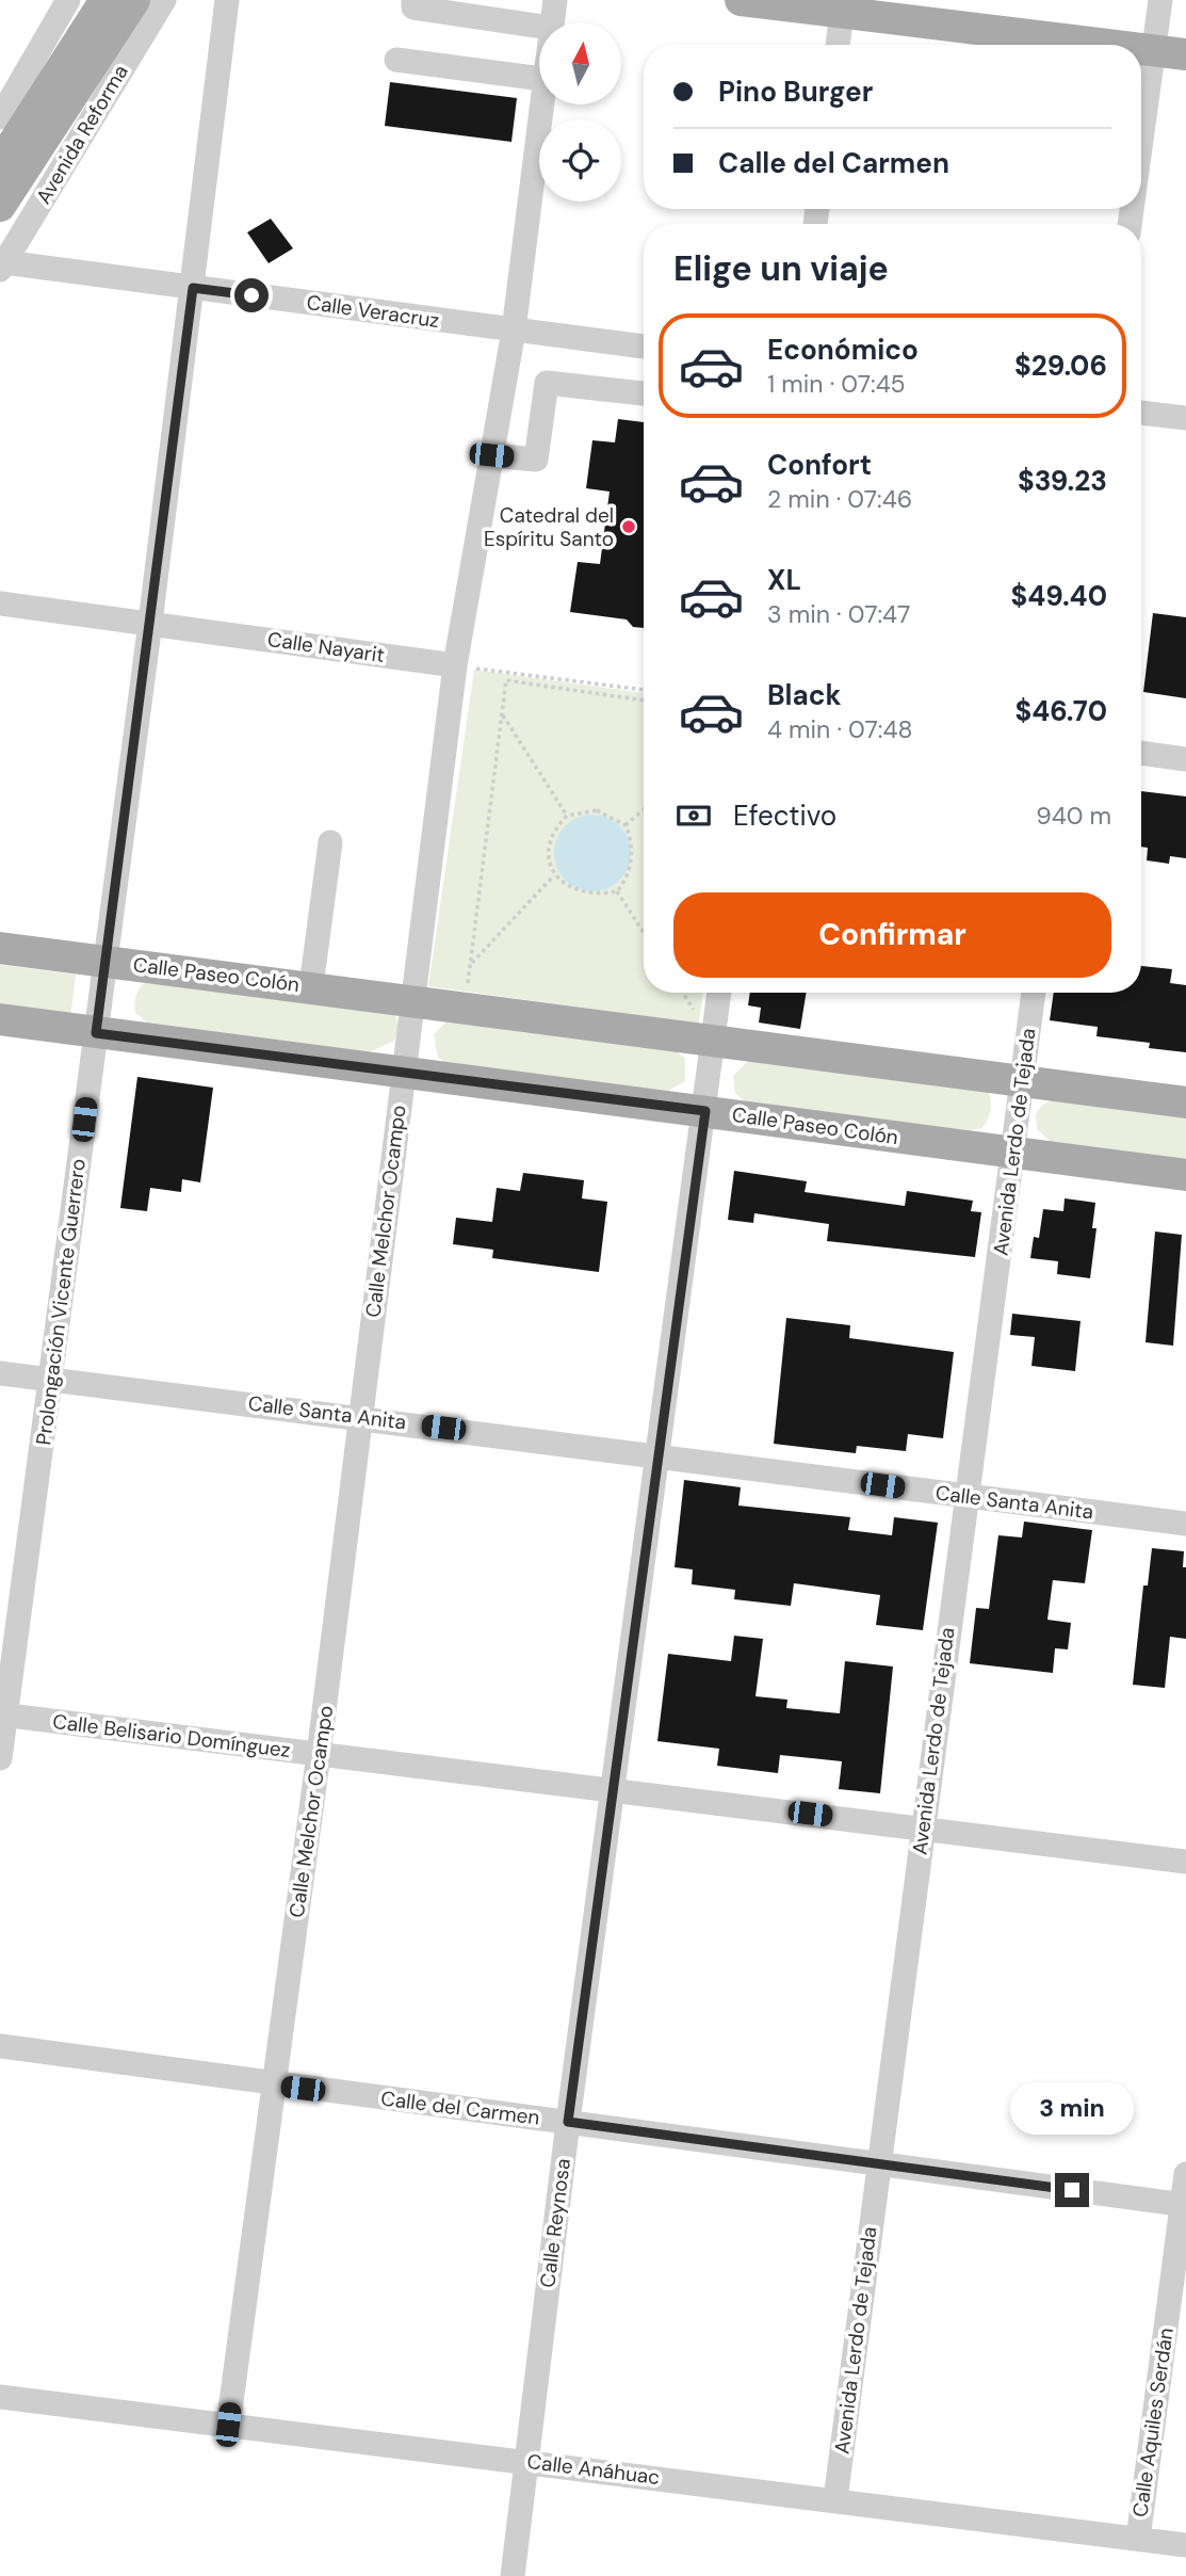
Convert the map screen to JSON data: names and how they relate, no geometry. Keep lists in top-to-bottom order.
{
  "streets": {
    "main road": ["Avenida Reforma", "Calle Paseo Colón"],
    "street": [
      "Calle Veracruz",
      "Calle Nayarit",
      "Avenida Lerdo de Tejada",
      "Calle Melchor Ocampo",
      "Prolongación Vicente Guerrero",
      "Calle Santa Anita",
      "Calle Belisario Domínguez",
      "Calle del Carmen",
      "Calle Reynosa",
      "Calle Aquiles Serdán",
      "Calle Anáhuac"
    ]
  },
  "crossings": [
    ["Avenida Reforma", "Calle Veracruz"],
    ["Calle Veracruz", "Calle Melchor Ocampo"],
    ["Calle Veracruz", "Prolongación Vicente Guerrero"],
    ["Calle Nayarit", "Calle Melchor Ocampo"],
    ["Calle Nayarit", "Prolongación Vicente Guerrero"],
    ["Calle Paseo Colón", "Avenida Lerdo de Tejada"],
    ["Calle Paseo Colón", "Calle Melchor Ocampo"],
    ["Calle Paseo Colón", "Prolongación Vicente Guerrero"],
    ["Calle Paseo Colón", "Calle Reynosa"],
    ["Avenida Lerdo de Tejada", "Calle Santa Anita"],
    ["Avenida Lerdo de Tejada", "Calle Belisario Domínguez"],
    ["Avenida Lerdo de Tejada", "Calle del Carmen"],
    ["Avenida Lerdo de Tejada", "Calle Anáhuac"],
    ["Calle Melchor Ocampo", "Calle Santa Anita"],
    ["Calle Melchor Ocampo", "Calle Belisario Domínguez"],
    ["Calle Melchor Ocampo", "Calle del Carmen"],
    ["Calle Melchor Ocampo", "Calle Anáhuac"],
    ["Prolongación Vicente Guerrero", "Calle Santa Anita"],
    ["Prolongación Vicente Guerrero", "Calle Belisario Domínguez"],
    ["Calle Santa Anita", "Calle Reynosa"],
    ["Calle Belisario Domínguez", "Calle Reynosa"],
    ["Calle del Carmen", "Calle Reynosa"],
    ["Calle del Carmen", "Calle Aquiles Serdán"],
    ["Calle Reynosa", "Calle Anáhuac"],
    ["Calle Aquiles Serdán", "Calle Anáhuac"]
  ],
  "places": ["Catedral del Espíritu Santo"],
  "north": "top",
  "page": {
    "banner": ["Pino Burger", "Calle del Carmen"],
    "heading": "Elige un viaje",
    "list": [
      {
        "name": "Económico",
        "note": "1 min · 07:45",
        "value": "$29.06"
      },
      {
        "name": "Confort",
        "note": "2 min · 07:46",
        "value": "$39.23"
      },
      {
        "name": "XL",
        "note": "3 min · 07:47",
        "value": "$49.40"
      },
      {
        "name": "Black",
        "note": "4 min · 07:48",
        "value": "$46.70"
      }
    ],
    "pay": ["Efectivo", "940 m"],
    "buttons": "Confirmar",
    "bubble": "3 min"
  }
}
